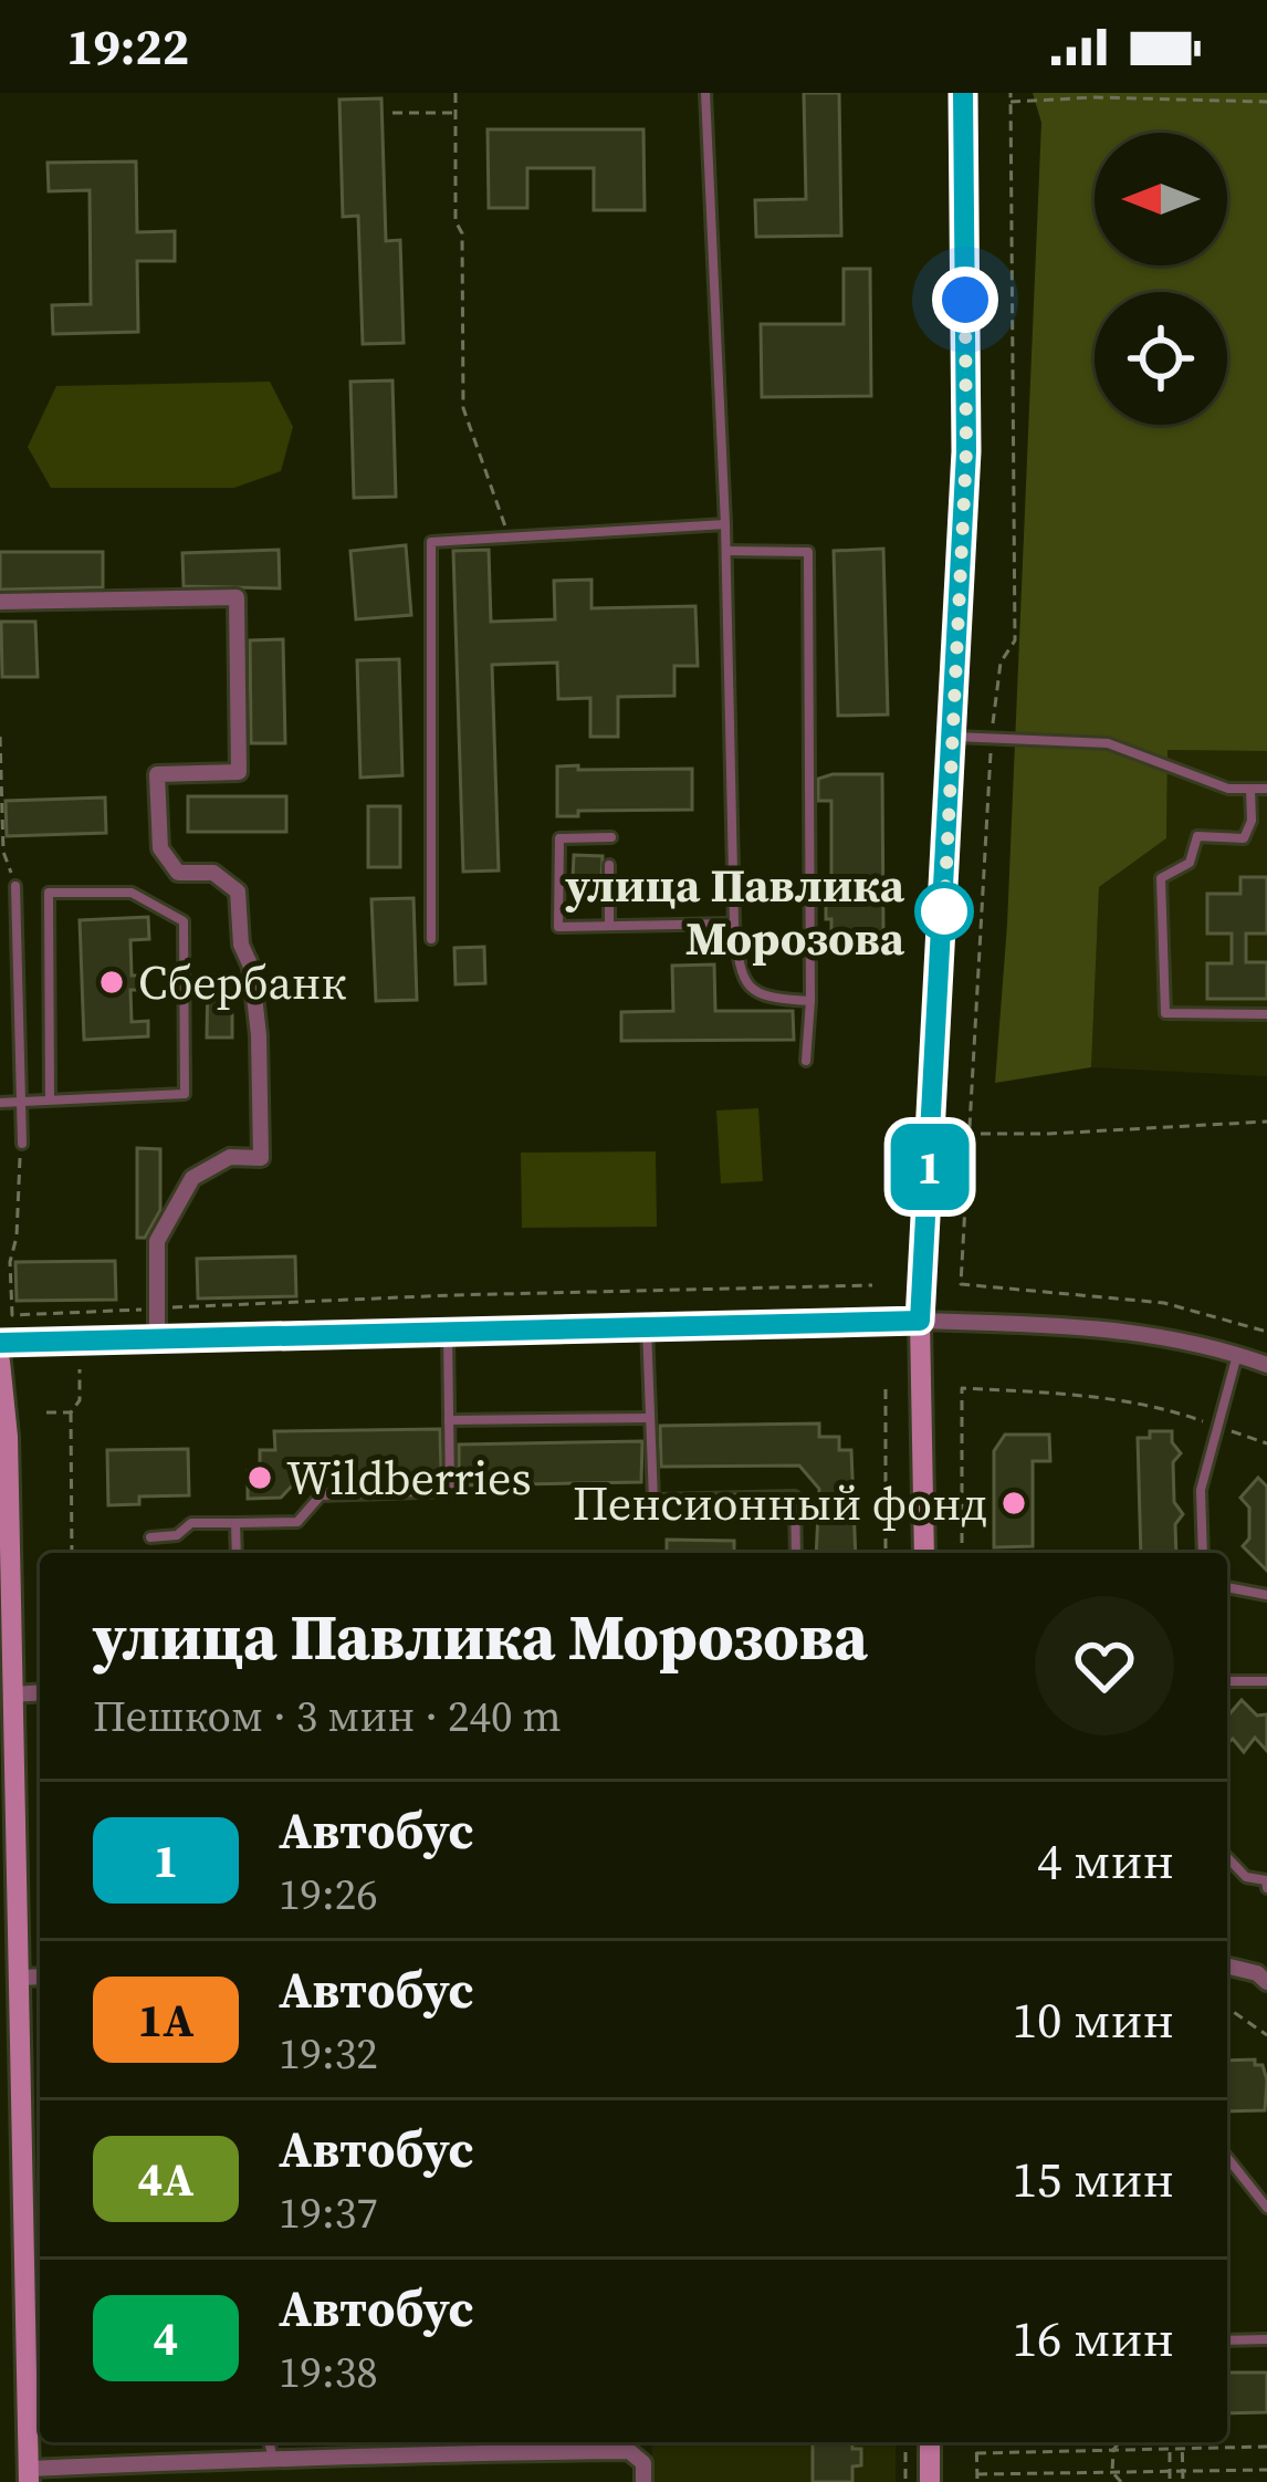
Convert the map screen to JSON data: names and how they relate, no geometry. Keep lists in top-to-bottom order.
{
  "places": [
    "улица Павлика Морозова",
    "Сбербанк",
    "Wildberries",
    "Пенсионный фонд"
  ],
  "lines": ["bus line 1"],
  "north": "left",
  "page": {
    "status": "19:22",
    "on_map": "1",
    "heading": ["улица Павлика Морозова", "Пешком · 3 мин · 240 m"],
    "list": [
      {
        "mark": "1",
        "name": "Автобус",
        "note": "19:26",
        "value": "4 мин"
      },
      {
        "mark": "1А",
        "name": "Автобус",
        "note": "19:32",
        "value": "10 мин"
      },
      {
        "mark": "4А",
        "name": "Автобус",
        "note": "19:37",
        "value": "15 мин"
      },
      {
        "mark": "4",
        "name": "Автобус",
        "note": "19:38",
        "value": "16 мин"
      }
    ]
  }
}
